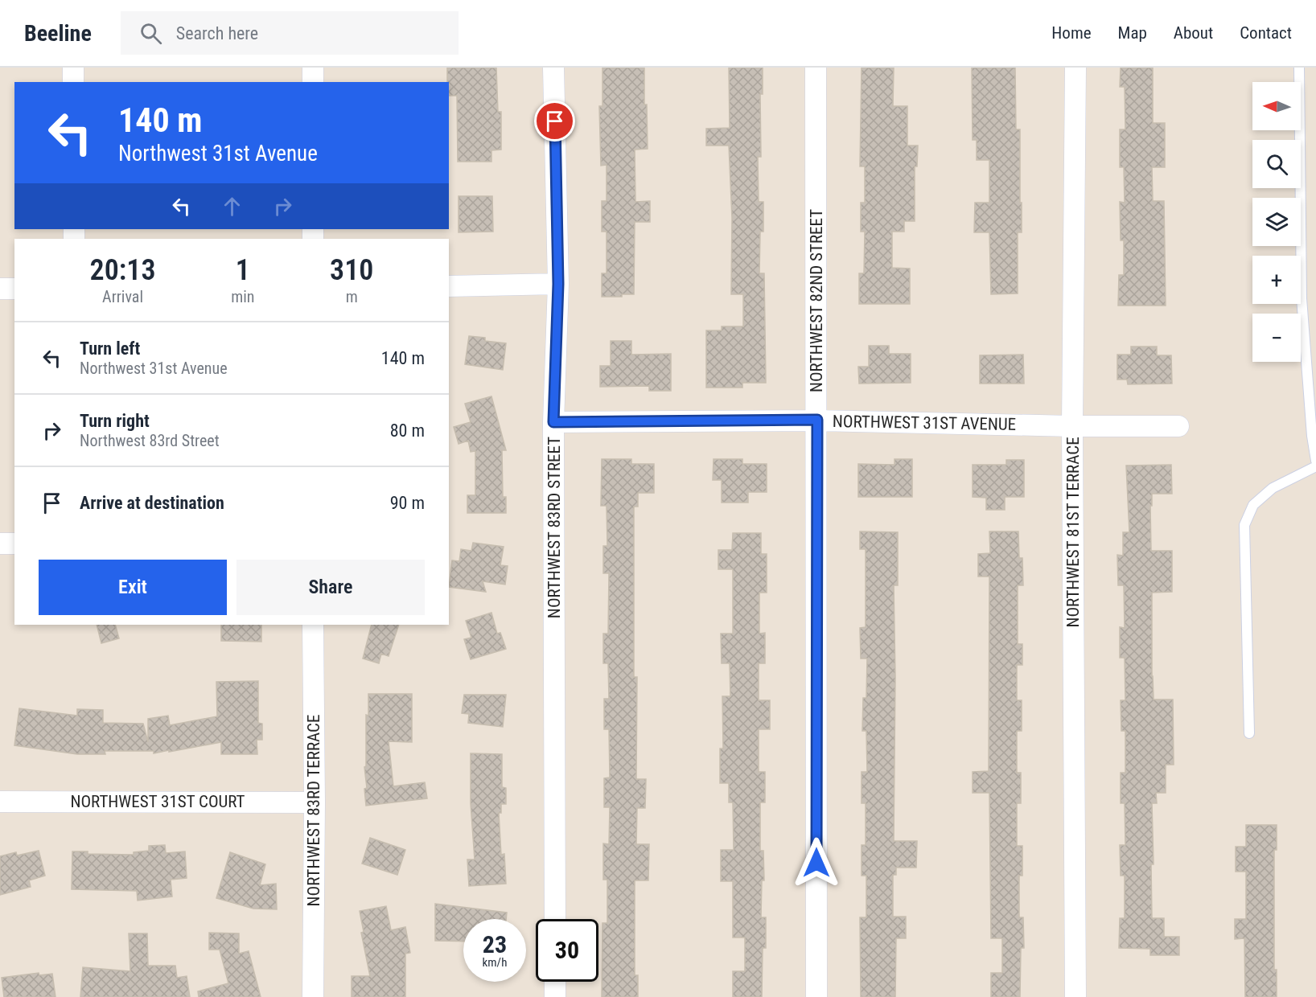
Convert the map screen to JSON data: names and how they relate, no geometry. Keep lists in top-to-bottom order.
{
  "streets": {
    "street": [
      "NORTHWEST 82ND STREET",
      "NORTHWEST 31ST AVENUE",
      "NORTHWEST 83RD STREET",
      "NORTHWEST 81ST TERRACE",
      "NORTHWEST 31ST COURT",
      "NORTHWEST 83RD TERRACE"
    ]
  },
  "crossings": [
    ["NORTHWEST 82ND STREET", "NORTHWEST 31ST AVENUE"],
    ["NORTHWEST 31ST AVENUE", "NORTHWEST 83RD STREET"],
    ["NORTHWEST 31ST AVENUE", "NORTHWEST 81ST TERRACE"],
    ["NORTHWEST 31ST COURT", "NORTHWEST 83RD TERRACE"]
  ],
  "north": "left",
  "page": {
    "header": "Beeline",
    "search": "Search here",
    "nav": [
      "Home",
      "Map",
      "About",
      "Contact"
    ],
    "map_buttons": ["+", "−"],
    "turn": ["140 m", "Northwest 31st Avenue"],
    "eta": [
      "20:13",
      "Arrival",
      "1",
      "min",
      "310",
      "m"
    ],
    "list": [
      {
        "name": "Turn left",
        "note": "Northwest 31st Avenue",
        "value": "140 m"
      },
      {
        "name": "Turn right",
        "note": "Northwest 83rd Street",
        "value": "80 m"
      },
      {
        "name": "Arrive at destination",
        "value": "90 m"
      }
    ],
    "buttons": ["Exit", "Share"],
    "speed": "23 km/h",
    "limit": "30"
  }
}
